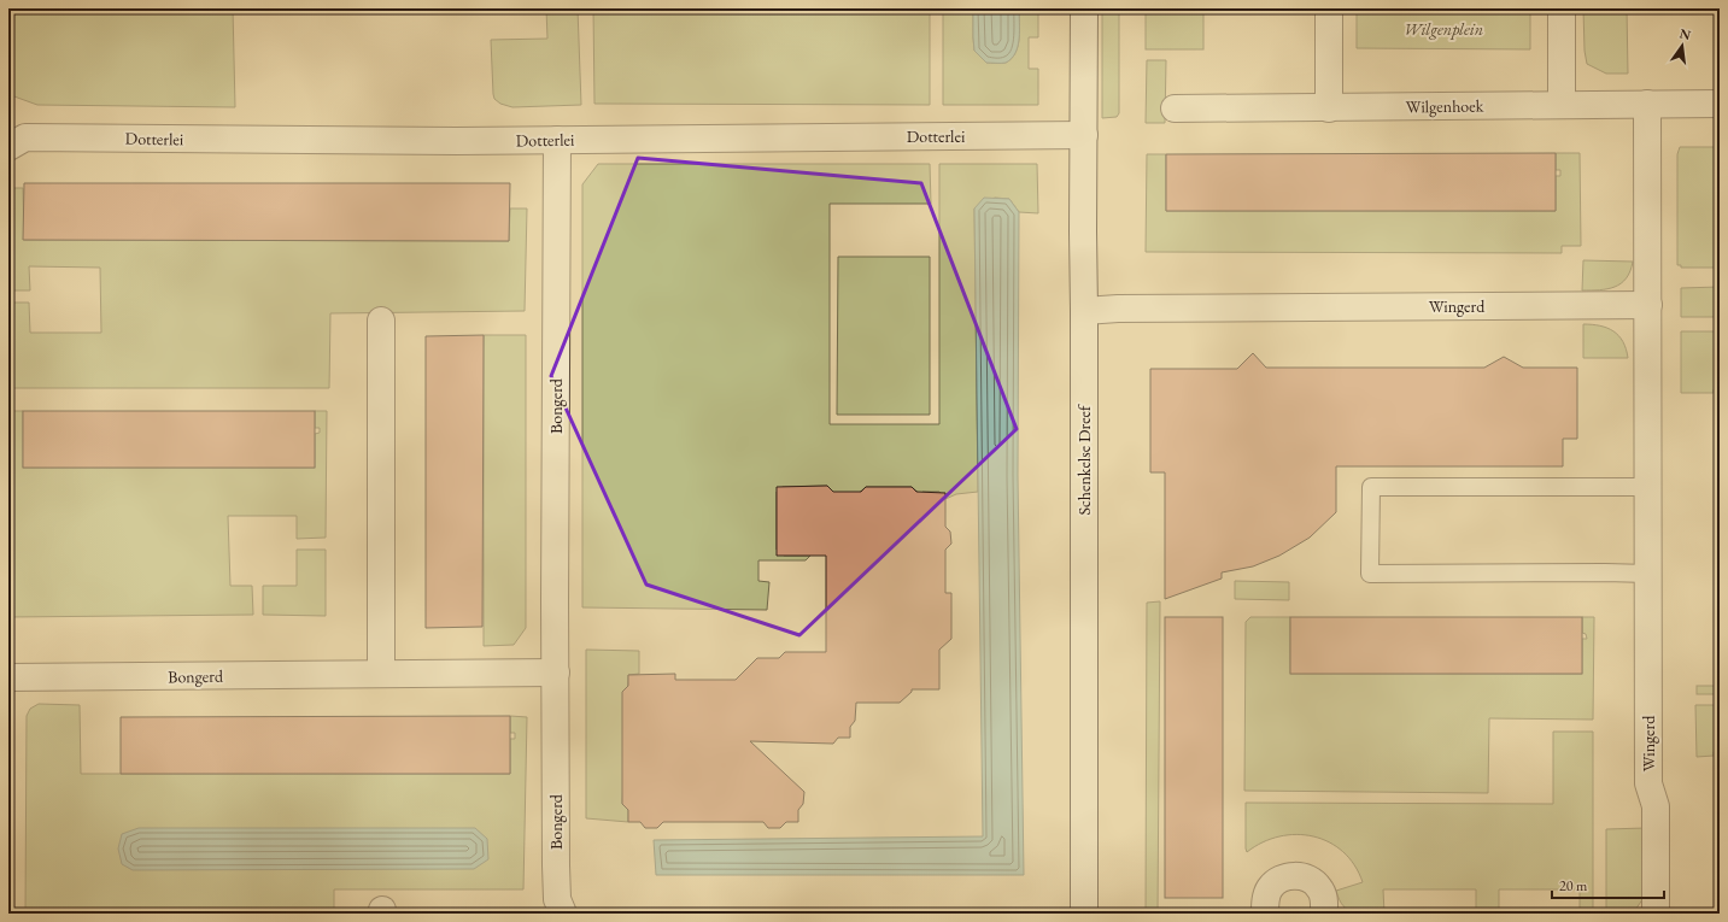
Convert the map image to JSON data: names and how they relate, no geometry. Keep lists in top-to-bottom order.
{
  "streets": {
    "street": [
      "Wilgenhoek",
      "Dotterlei",
      "Wingerd",
      "Bongerd",
      "Schenkelse Dreef"
    ]
  },
  "crossings": [
    ["Dotterlei", "Bongerd"],
    ["Dotterlei", "Schenkelse Dreef"],
    ["Wingerd", "Schenkelse Dreef"]
  ],
  "parks": ["Wilgenplein"],
  "scale_bar": "20 m",
  "north": "top"
}
